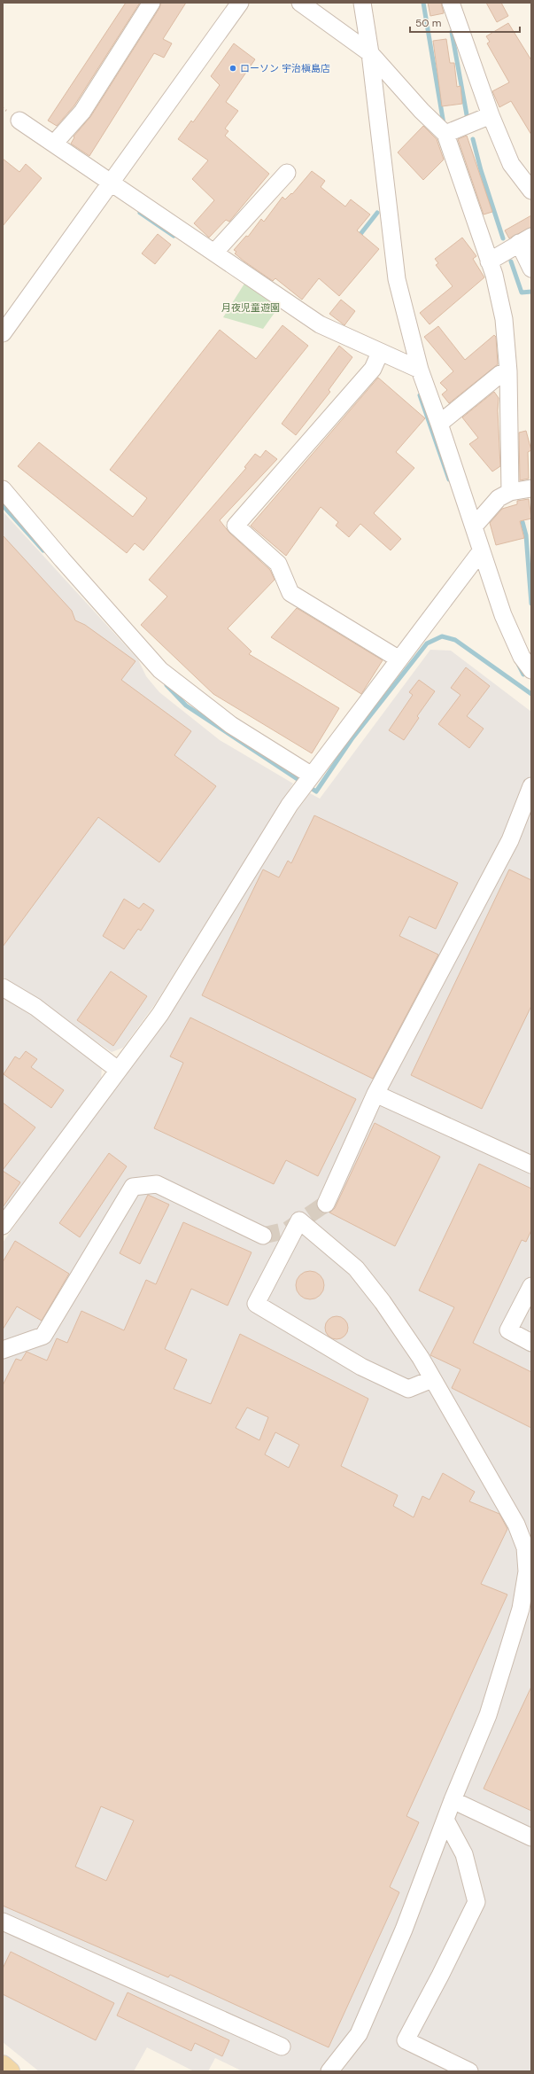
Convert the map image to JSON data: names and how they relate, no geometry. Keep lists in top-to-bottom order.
{
  "parks": ["月夜児童遊園"],
  "places": ["ローソン 宇治槇島店"],
  "scale_bar": "50 m"
}
